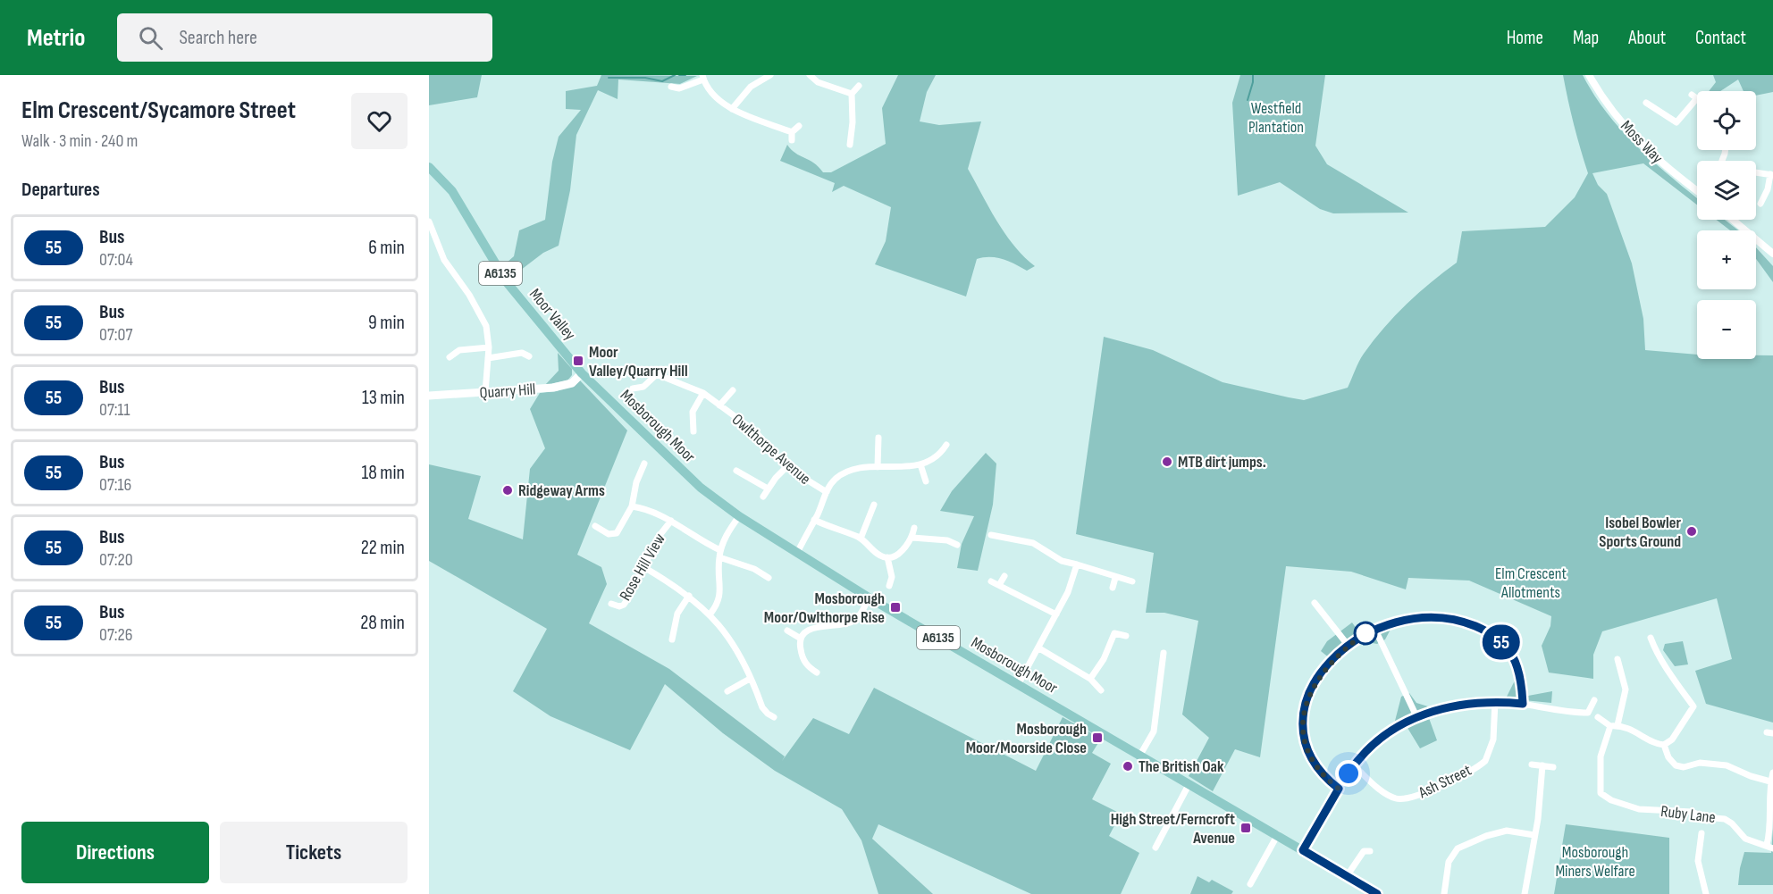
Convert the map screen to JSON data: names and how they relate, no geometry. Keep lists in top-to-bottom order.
{
  "streets": {
    "main road": [
      "A6135",
      "Moor Valley",
      "Quarry Hill",
      "Mosborough Moor"
    ],
    "street": [
      "Moss Way",
      "Owlthorpe Avenue",
      "Rose Hill View",
      "Ash Street",
      "Ruby Lane"
    ]
  },
  "crossings": [
    ["Moor Valley", "Quarry Hill"],
    ["Moor Valley", "Mosborough Moor"],
    ["Quarry Hill", "Mosborough Moor"]
  ],
  "parks": ["Westfield Plantation", "Elm Crescent Allotments", "Mosborough Miners Welfare"],
  "places": {
    "transit": [
      "Moor Valley/Quarry Hill",
      "Mosborough Moor/Owlthorpe Rise",
      "Mosborough Moor/Moorside Close",
      "High Street/Ferncroft Avenue"
    ],
    "other": [
      "MTB dirt jumps.",
      "Ridgeway Arms",
      "Isobel Bowler Sports Ground",
      "The British Oak"
    ]
  },
  "lines": ["bus line 55"],
  "page": {
    "header": "Metrio",
    "search": "Search here",
    "nav": [
      "Home",
      "Map",
      "About",
      "Contact"
    ],
    "heading": [
      ["Elm Crescent/Sycamore Street", "Walk · 3 min · 240 m"],
      "Departures"
    ],
    "on_map": "55",
    "map_buttons": ["+", "−"],
    "list": [
      {
        "mark": "55",
        "name": "Bus",
        "note": "07:04",
        "value": "6 min"
      },
      {
        "mark": "55",
        "name": "Bus",
        "note": "07:07",
        "value": "9 min"
      },
      {
        "mark": "55",
        "name": "Bus",
        "note": "07:11",
        "value": "13 min"
      },
      {
        "mark": "55",
        "name": "Bus",
        "note": "07:16",
        "value": "18 min"
      },
      {
        "mark": "55",
        "name": "Bus",
        "note": "07:20",
        "value": "22 min"
      },
      {
        "mark": "55",
        "name": "Bus",
        "note": "07:26",
        "value": "28 min"
      }
    ],
    "buttons": ["Directions", "Tickets"]
  }
}
